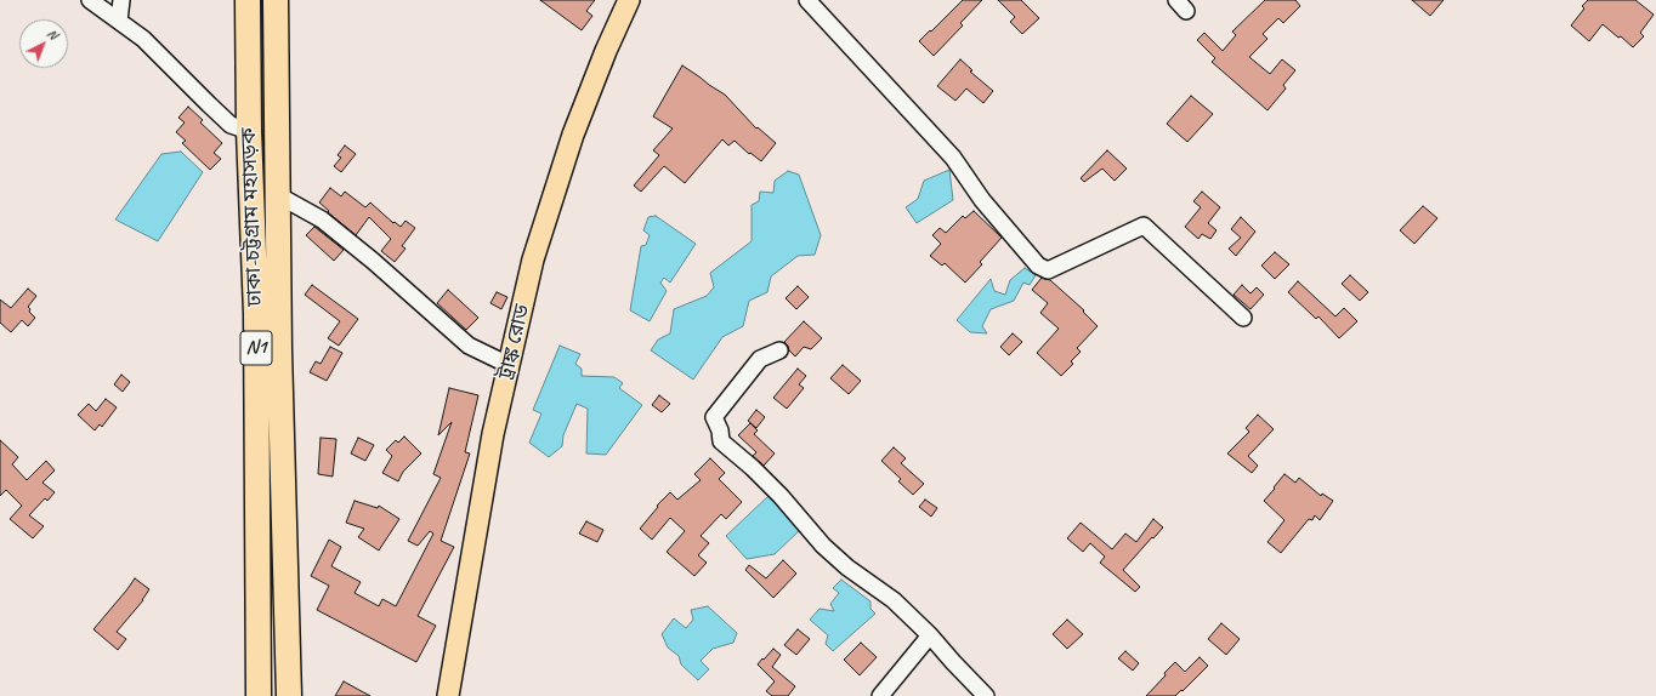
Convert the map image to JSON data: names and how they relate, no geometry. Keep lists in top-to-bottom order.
{
  "streets": {
    "highway": ["ঢাকা-চট্টগ্রাম মহাসড়ক", "N1"],
    "main road": ["ট্রাঙ্ক রোড"]
  },
  "north": "top right"
}
